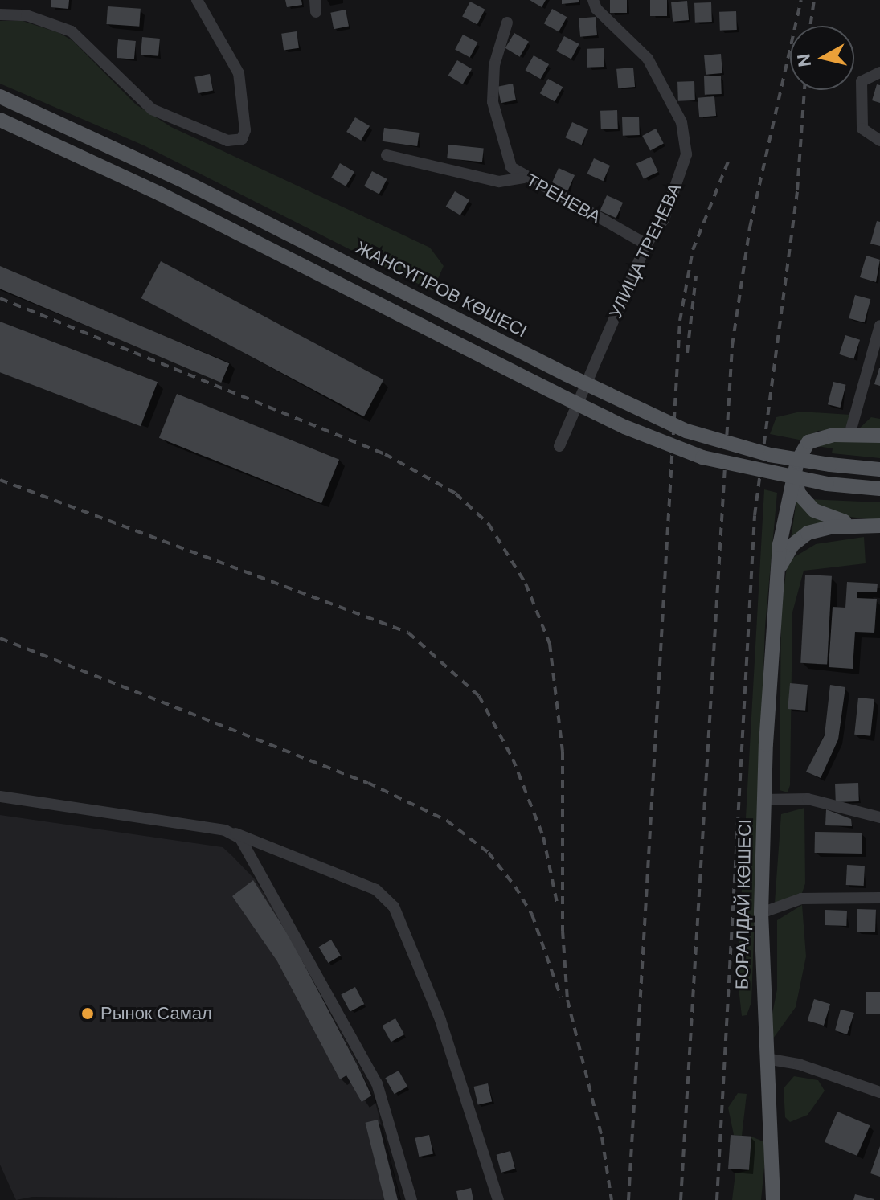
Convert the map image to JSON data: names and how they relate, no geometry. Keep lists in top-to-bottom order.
{
  "streets": {
    "main road": ["ЖАНСҮГІРОВ КӨШЕСІ", "БОРАЛДАЙ КӨШЕСІ"],
    "street": ["ТРЕНЕВА", "УЛИЦА ТРЕНЕВА"]
  },
  "crossings": [
    ["ТРЕНЕВА", "УЛИЦА ТРЕНЕВА"]
  ],
  "places": ["Рынок Самал"],
  "north": "left"
}
